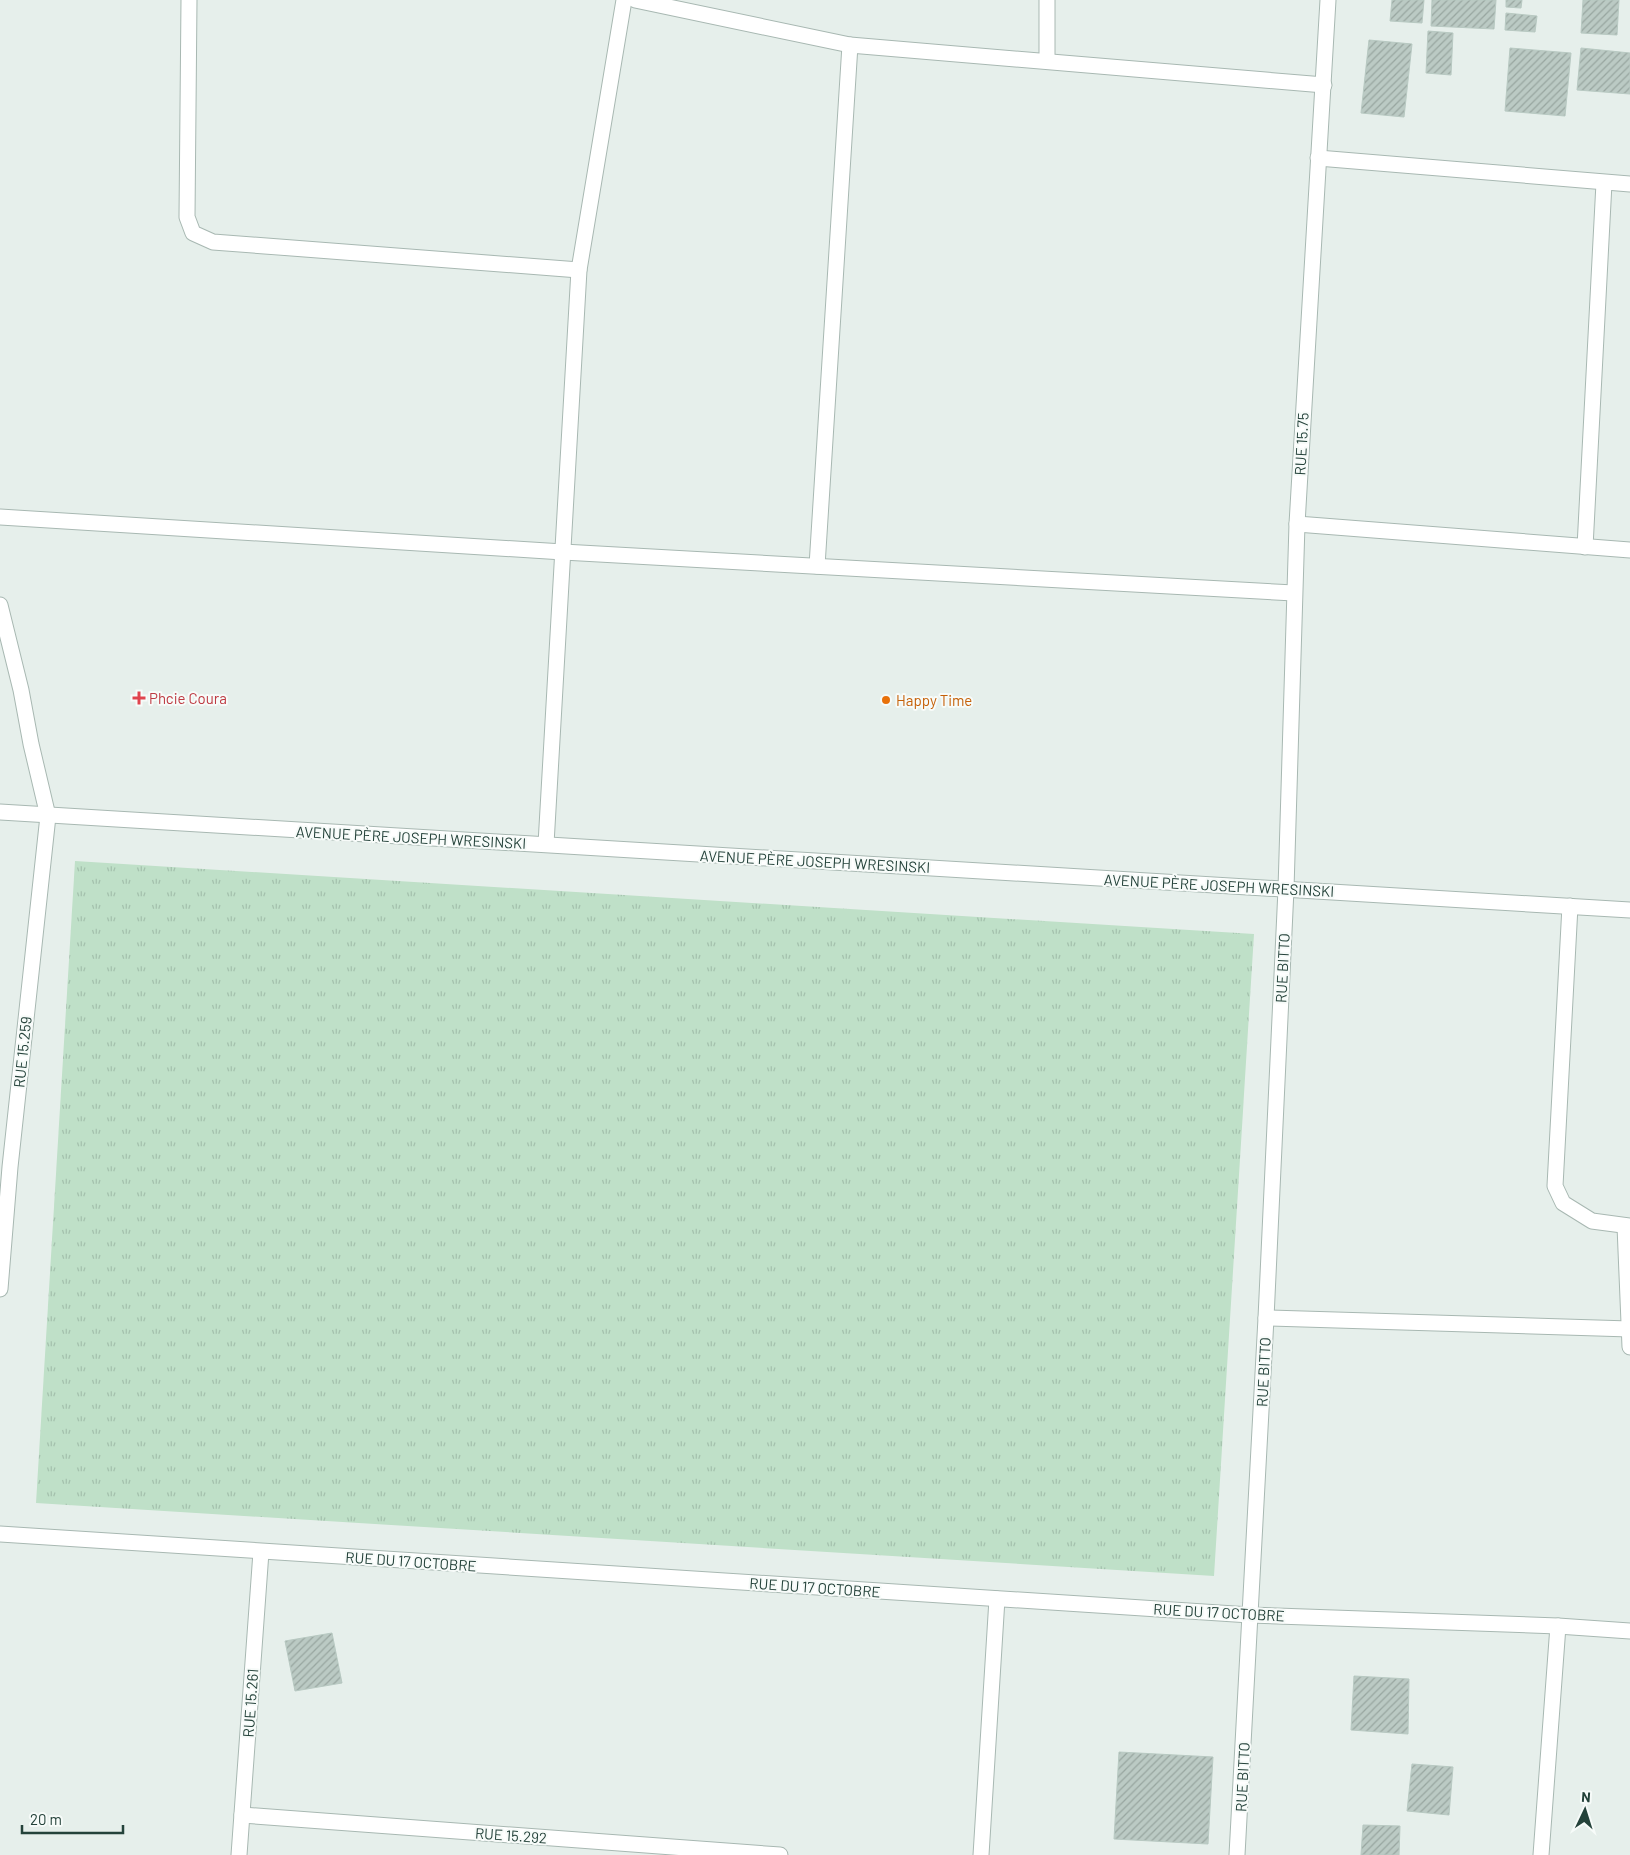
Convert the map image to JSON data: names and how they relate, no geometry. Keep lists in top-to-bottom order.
{
  "streets": {
    "street": [
      "RUE 15.75",
      "AVENUE PÈRE JOSEPH WRESINSKI",
      "RUE BITTO",
      "RUE 15.259",
      "RUE DU 17 OCTOBRE",
      "RUE 15.261",
      "RUE 15.292"
    ]
  },
  "crossings": [
    ["RUE 15.75", "AVENUE PÈRE JOSEPH WRESINSKI"],
    ["RUE 15.75", "RUE BITTO"],
    ["AVENUE PÈRE JOSEPH WRESINSKI", "RUE BITTO"],
    ["AVENUE PÈRE JOSEPH WRESINSKI", "RUE 15.259"],
    ["RUE BITTO", "RUE DU 17 OCTOBRE"],
    ["RUE DU 17 OCTOBRE", "RUE 15.261"],
    ["RUE 15.261", "RUE 15.292"]
  ],
  "places": {
    "health": ["Phcie Coura"],
    "other": ["Happy Time"]
  },
  "scale_bar": "20 m",
  "north": "top"
}
